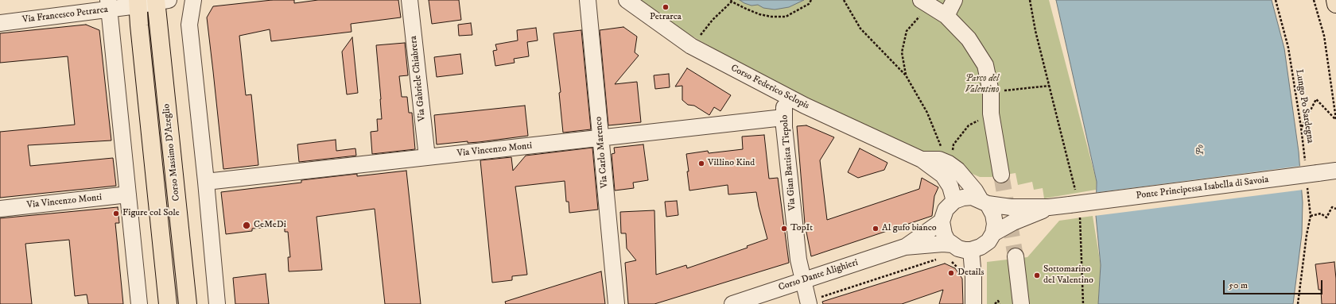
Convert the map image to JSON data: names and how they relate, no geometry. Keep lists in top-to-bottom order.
{
  "streets": {
    "main road": ["Corso Massimo D'Azeglio"],
    "street": [
      "Via Francesco Petrarca",
      "Via Gabriele Chiabrera",
      "Corso Federico Sclopis",
      "Via Vincenzo Monti",
      "Via Carlo Marenco",
      "Via Gian Battista Tiepolo",
      "Ponte Principessa Isabella di Savoia",
      "Corso Dante Alighieri"
    ],
    "path": ["Lungo Po Sardegna"]
  },
  "crossings": [
    ["Via Francesco Petrarca", "Corso Massimo D'Azeglio"],
    ["Via Gabriele Chiabrera", "Via Vincenzo Monti"],
    ["Corso Federico Sclopis", "Via Gian Battista Tiepolo"],
    ["Corso Federico Sclopis", "Corso Dante Alighieri"],
    ["Via Vincenzo Monti", "Via Carlo Marenco"],
    ["Via Vincenzo Monti", "Via Gian Battista Tiepolo"],
    ["Via Gian Battista Tiepolo", "Corso Dante Alighieri"]
  ],
  "water": ["Po"],
  "parks": ["Parco del Valentino"],
  "places": [
    "Petrarca",
    "Villino Kind",
    "Figure col Sole",
    "CeMeDi",
    "TopIt",
    "Al gufo bianco",
    "Details",
    "Sottomarino del Valentino"
  ],
  "scale_bar": "50 m"
}
